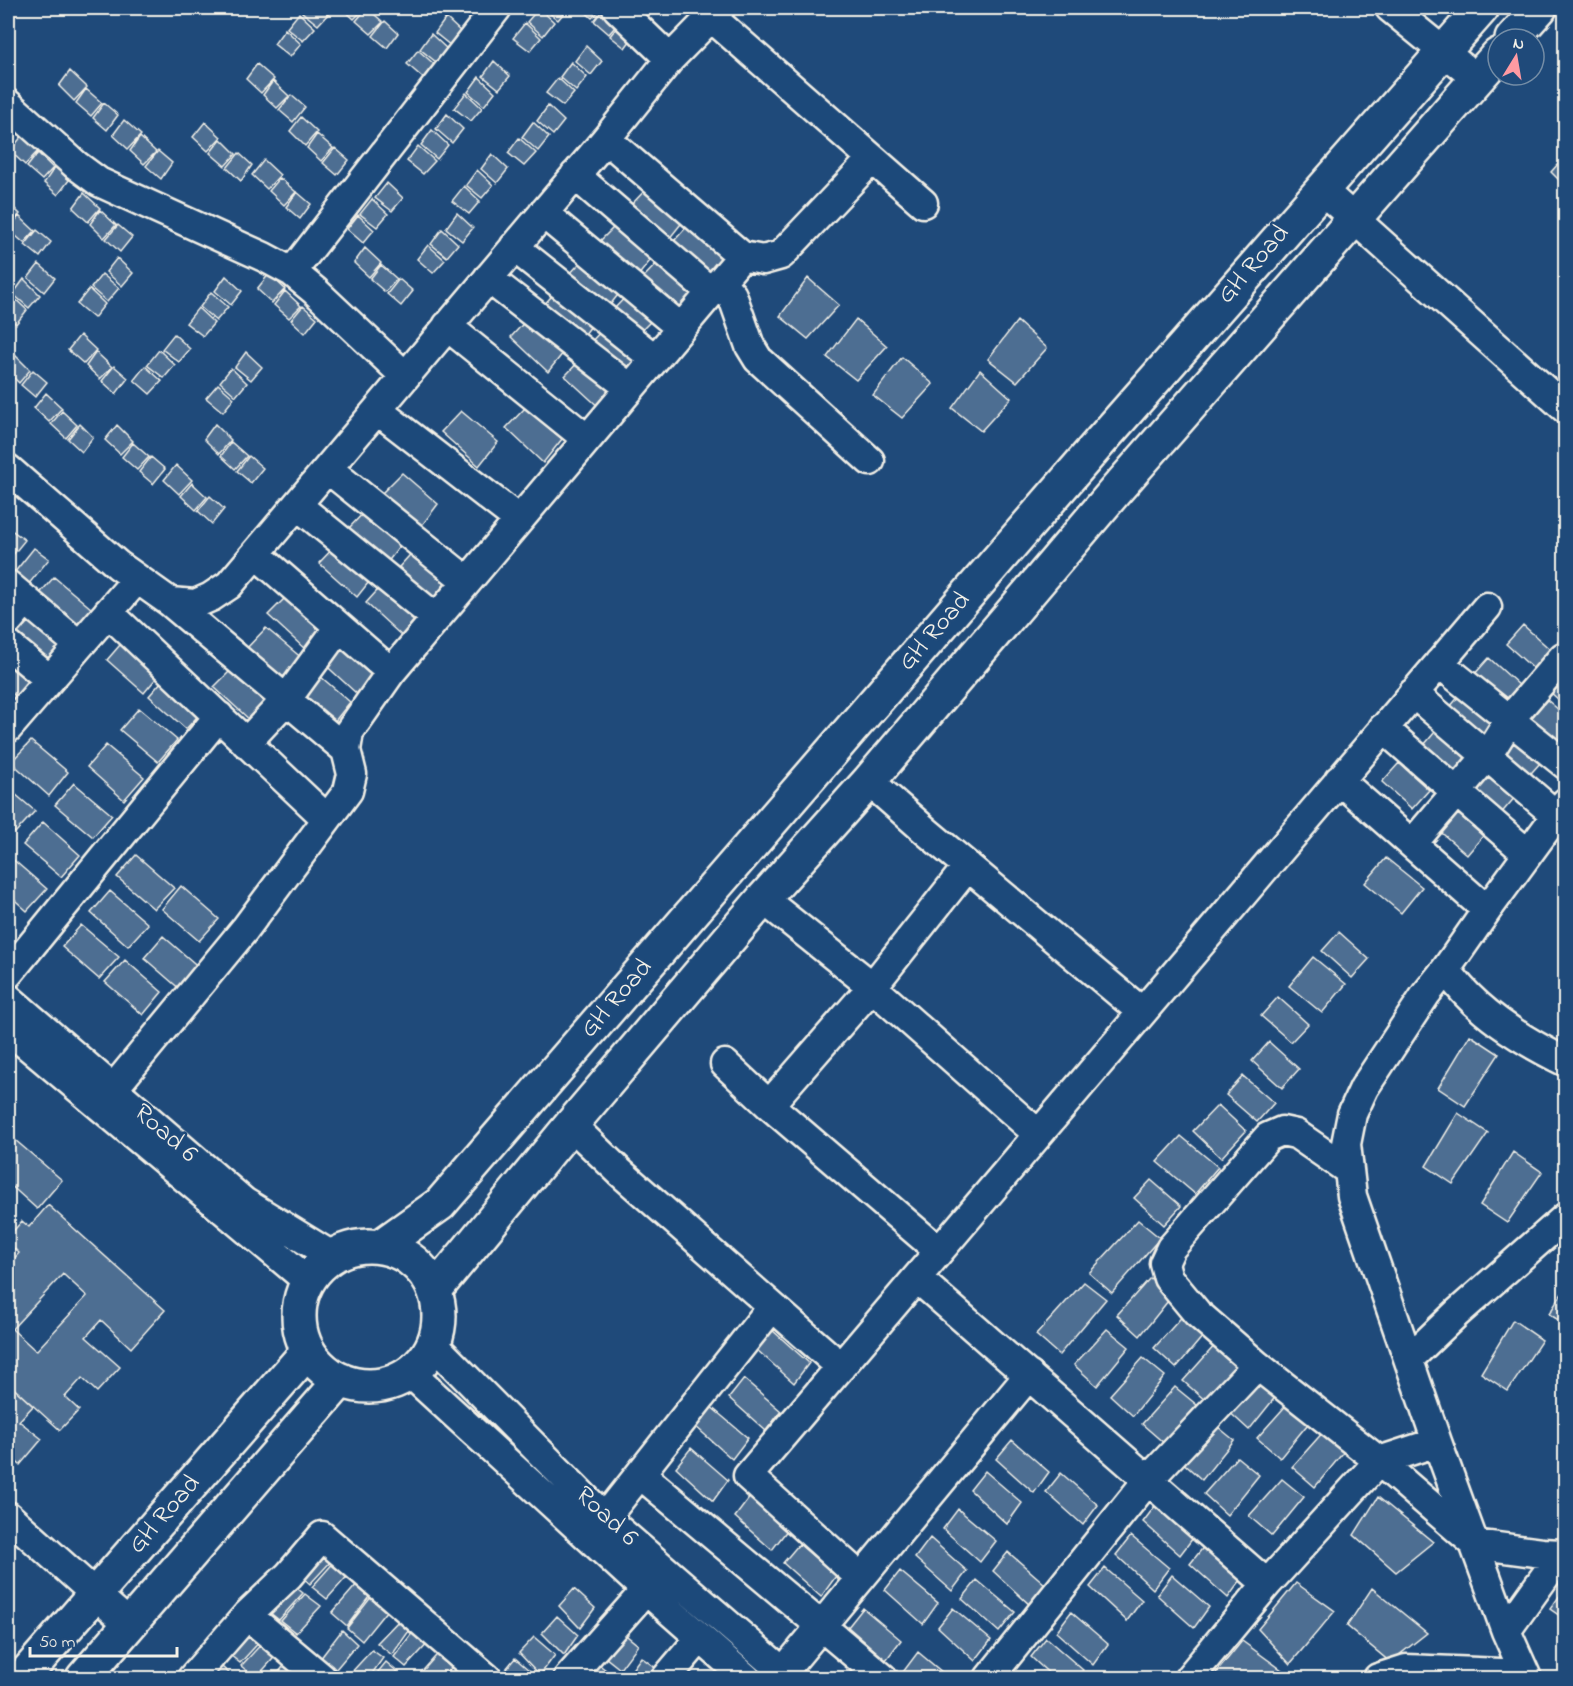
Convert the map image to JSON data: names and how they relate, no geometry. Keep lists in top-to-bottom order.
{
  "streets": {
    "main road": ["GH Road"],
    "street": ["Road 6"]
  },
  "crossings": [
    ["GH Road", "Road 6"]
  ],
  "scale_bar": "50 m",
  "north": "top"
}
